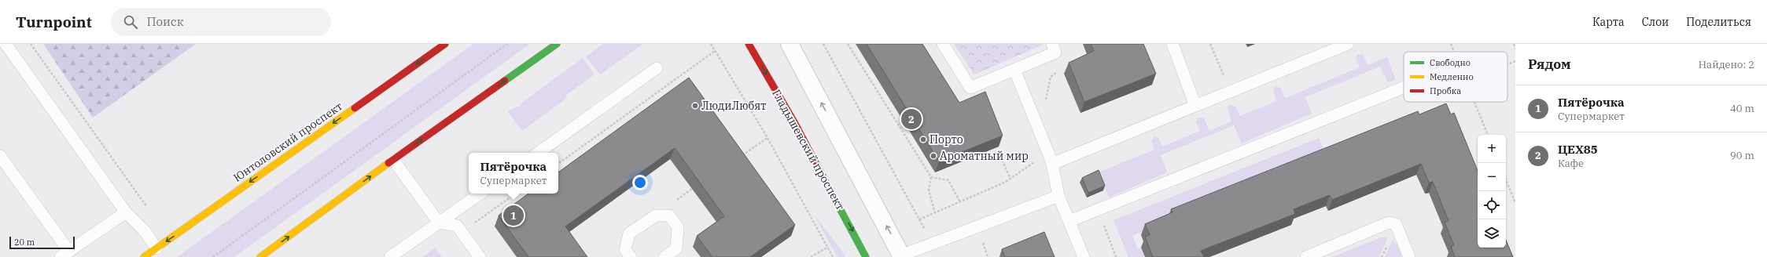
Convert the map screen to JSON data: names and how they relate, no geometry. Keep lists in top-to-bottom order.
{
  "streets": {
    "street": ["Юнтоловский проспект", "Гладышевский проспект"]
  },
  "one_way": ["Юнтоловский проспект"],
  "places": ["ЛюдиЛюбят", "Порто", "Ароматный мир"],
  "legend": ["Свободно", "Медленно", "Пробка"],
  "scale_bar": "20 m",
  "page": {
    "header": "Turnpoint",
    "search": "Поиск",
    "nav": ["Карта", "Слои", "Поделиться"],
    "heading": ["Рядом", "Найдено: 2"],
    "list": [
      {
        "mark": "1",
        "name": "Пятёрочка",
        "note": "Супермаркет",
        "value": "40 m"
      },
      {
        "mark": "2",
        "name": "ЦЕХ85",
        "note": "Кафе",
        "value": "90 m"
      }
    ],
    "pins": ["2", "1"],
    "map_buttons": ["+", "−"],
    "popup": ["Пятёрочка", "Супермаркет"],
    "scale": "20 m"
  }
}
